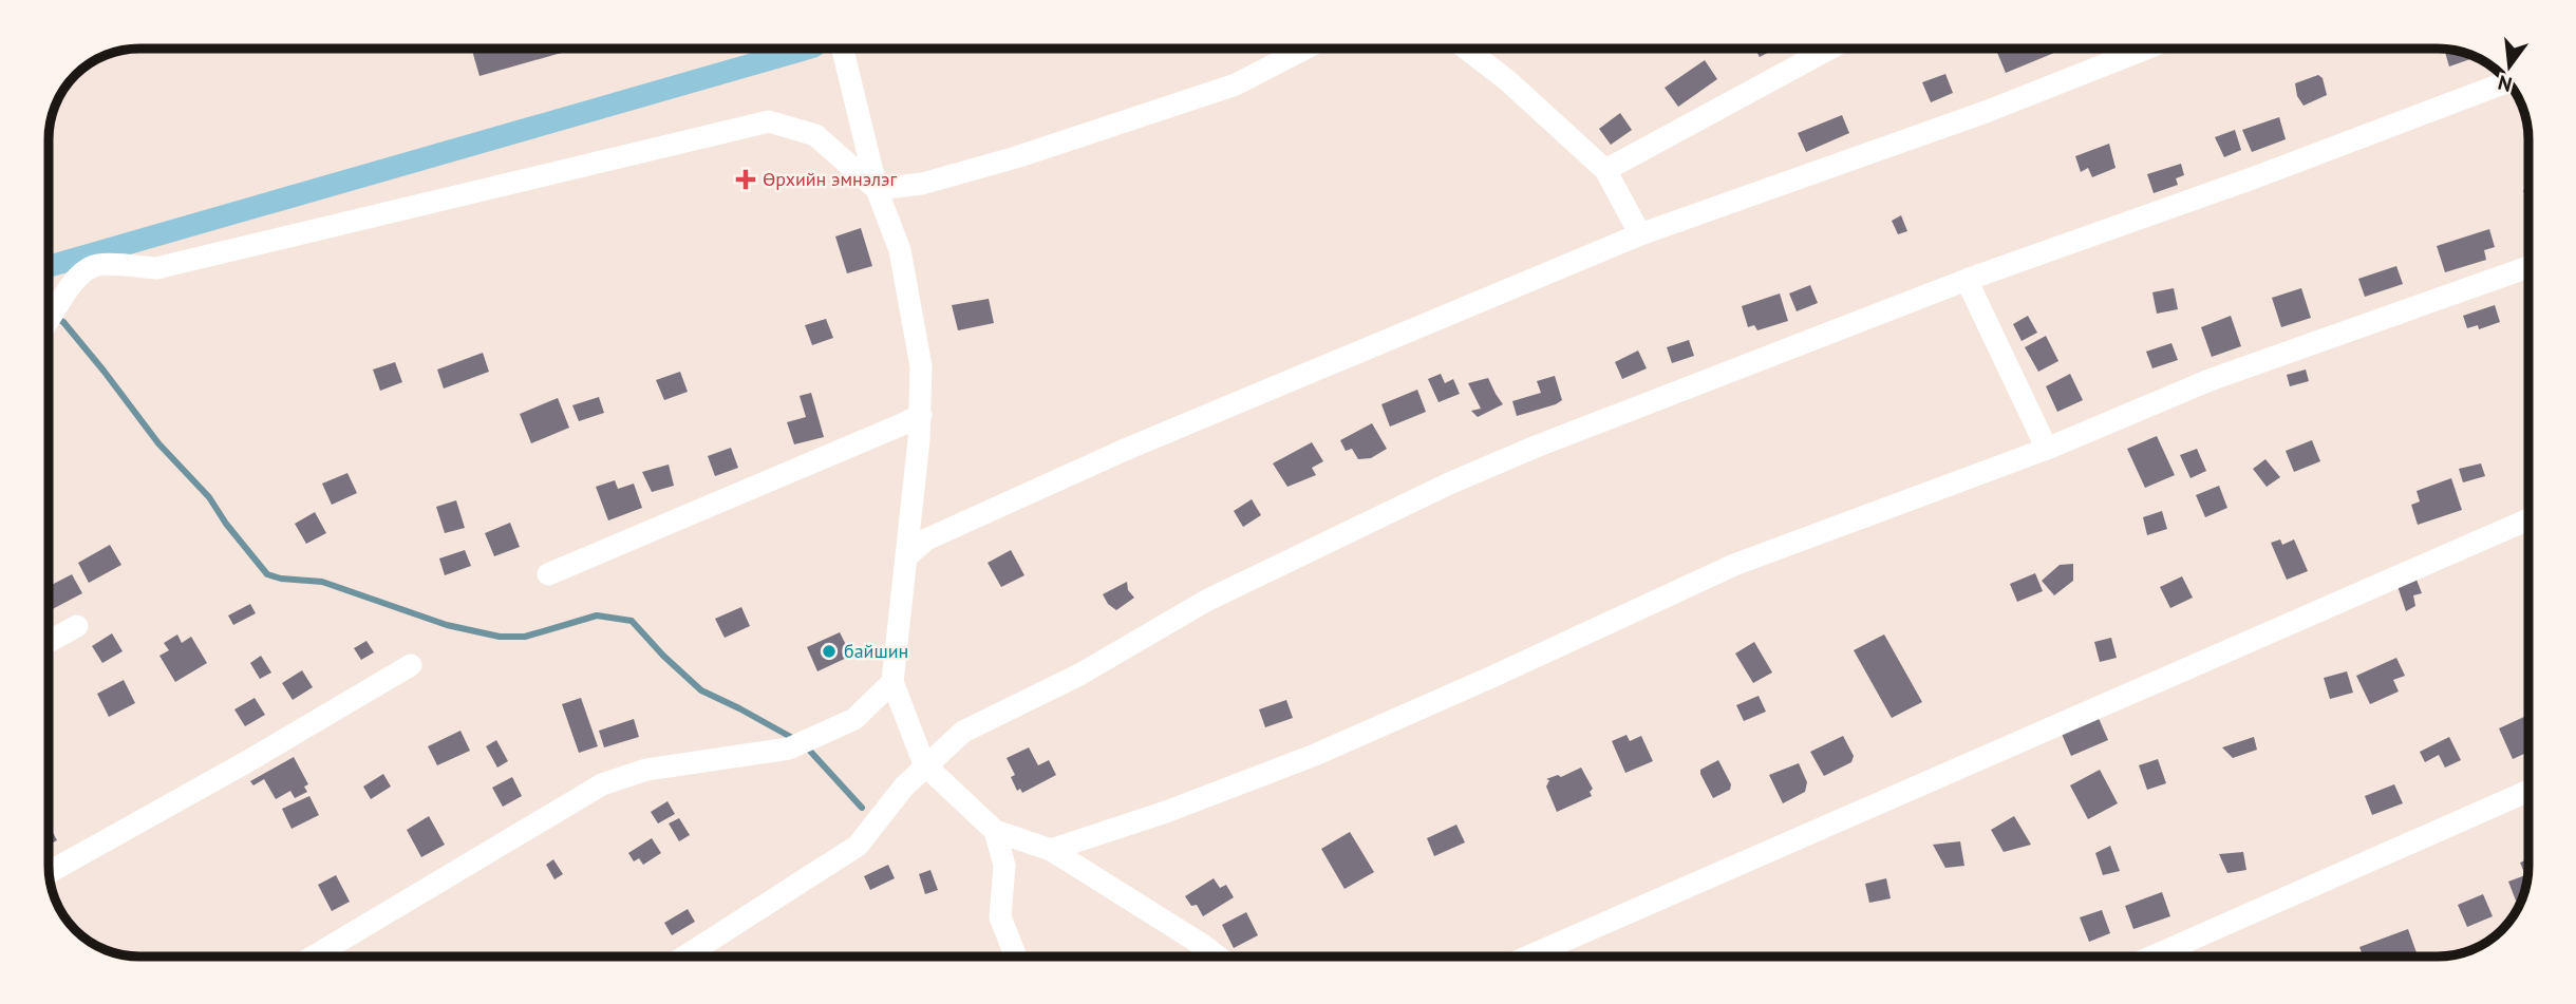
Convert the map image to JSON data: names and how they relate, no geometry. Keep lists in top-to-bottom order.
{
  "places": {
    "health": ["Өрхийн эмнэлэг"],
    "other": ["байшин"]
  },
  "north": "bottom"
}
